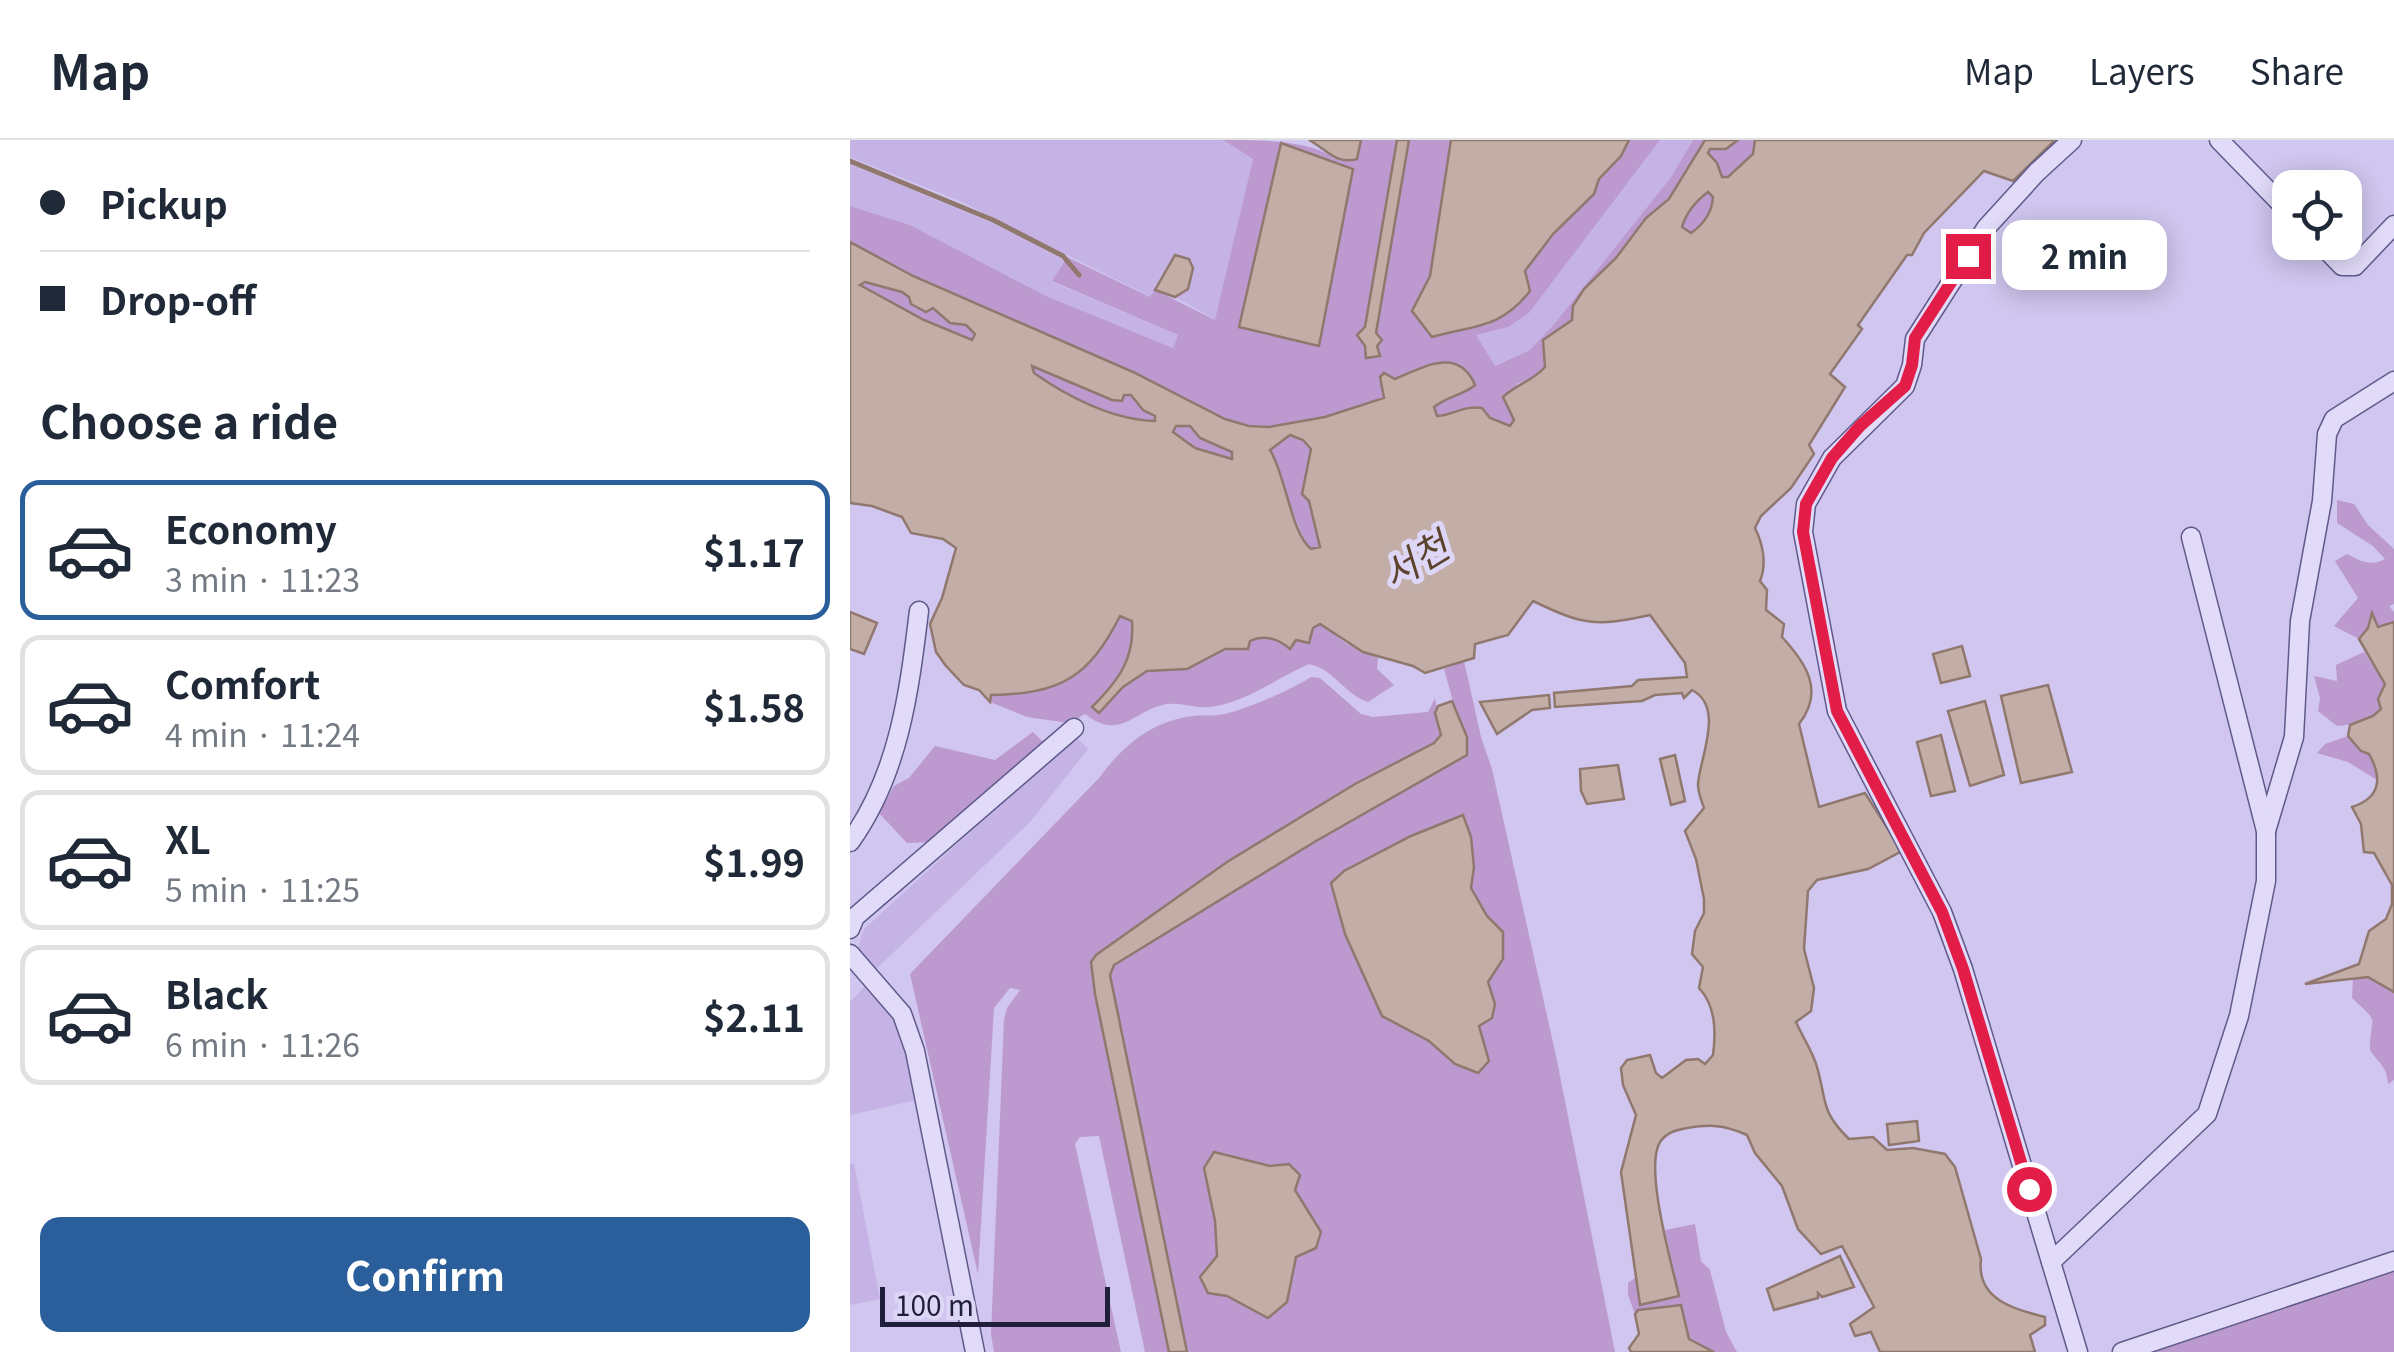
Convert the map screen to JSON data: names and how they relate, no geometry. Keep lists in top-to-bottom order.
{
  "water": ["서천"],
  "scale_bar": "100 m",
  "page": {
    "header": "Map",
    "nav": ["Map", "Layers", "Share"],
    "banner": ["Pickup", "Drop-off"],
    "bubble": "2 min",
    "heading": "Choose a ride",
    "list": [
      {
        "name": "Economy",
        "note": "3 min · 11:23",
        "value": "$1.17"
      },
      {
        "name": "Comfort",
        "note": "4 min · 11:24",
        "value": "$1.58"
      },
      {
        "name": "XL",
        "note": "5 min · 11:25",
        "value": "$1.99"
      },
      {
        "name": "Black",
        "note": "6 min · 11:26",
        "value": "$2.11"
      }
    ],
    "buttons": "Confirm",
    "scale": "100 m"
  }
}
